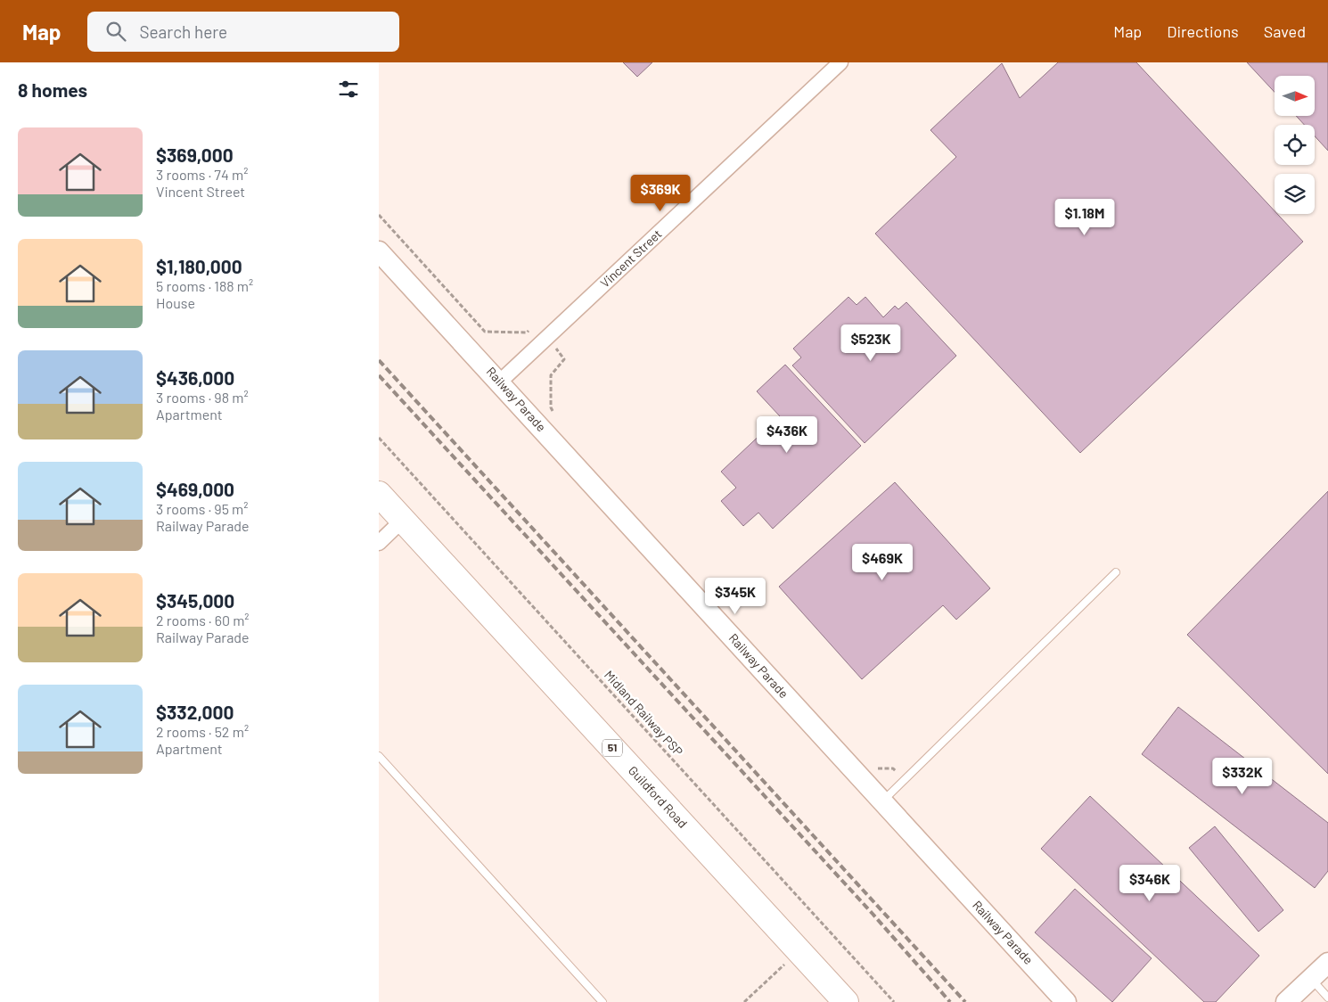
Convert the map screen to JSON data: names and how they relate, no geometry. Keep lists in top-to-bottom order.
{
  "streets": {
    "highway": ["51", "Guildford Road"],
    "street": ["Vincent Street", "Railway Parade"],
    "path": ["Midland Railway PSP"]
  },
  "crossings": [
    ["Vincent Street", "Railway Parade"]
  ],
  "north": "right",
  "page": {
    "header": "Map",
    "search": "Search here",
    "nav": ["Map", "Directions", "Saved"],
    "heading": "8 homes",
    "list": [
      {
        "name": "$369,000",
        "note": "3 rooms · 74 m² · Vincent Street"
      },
      {
        "name": "$1,180,000",
        "note": "5 rooms · 188 m² · House"
      },
      {
        "name": "$436,000",
        "note": "3 rooms · 98 m² · Apartment"
      },
      {
        "name": "$469,000",
        "note": "3 rooms · 95 m² · Railway Parade"
      },
      {
        "name": "$345,000",
        "note": "2 rooms · 60 m² · Railway Parade"
      },
      {
        "name": "$332,000",
        "note": "2 rooms · 52 m² · Apartment"
      }
    ],
    "price": [
      "$369K",
      "$1.18M",
      "$523K",
      "$436K",
      "$469K",
      "$345K",
      "$332K",
      "$346K"
    ]
  }
}
